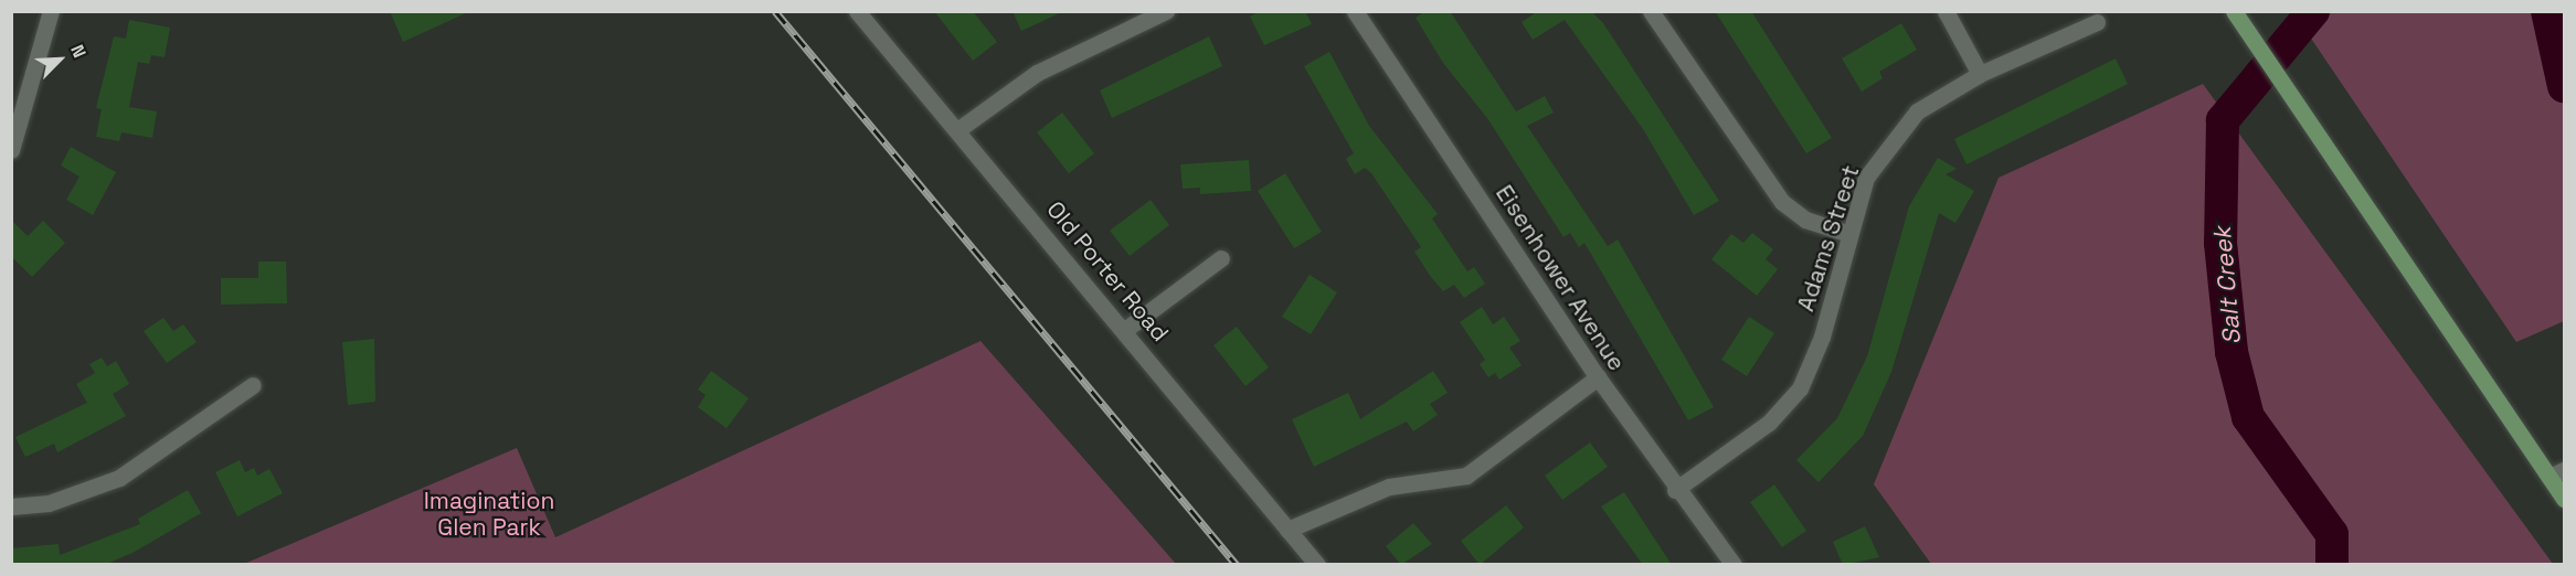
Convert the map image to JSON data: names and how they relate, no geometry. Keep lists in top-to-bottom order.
{
  "streets": {
    "street": ["Adams Street", "Old Porter Road", "Eisenhower Avenue"]
  },
  "crossings": [
    ["Adams Street", "Eisenhower Avenue"]
  ],
  "water": ["Salt Creek"],
  "parks": ["Imagination Glen Park"],
  "north": "top right"
}
